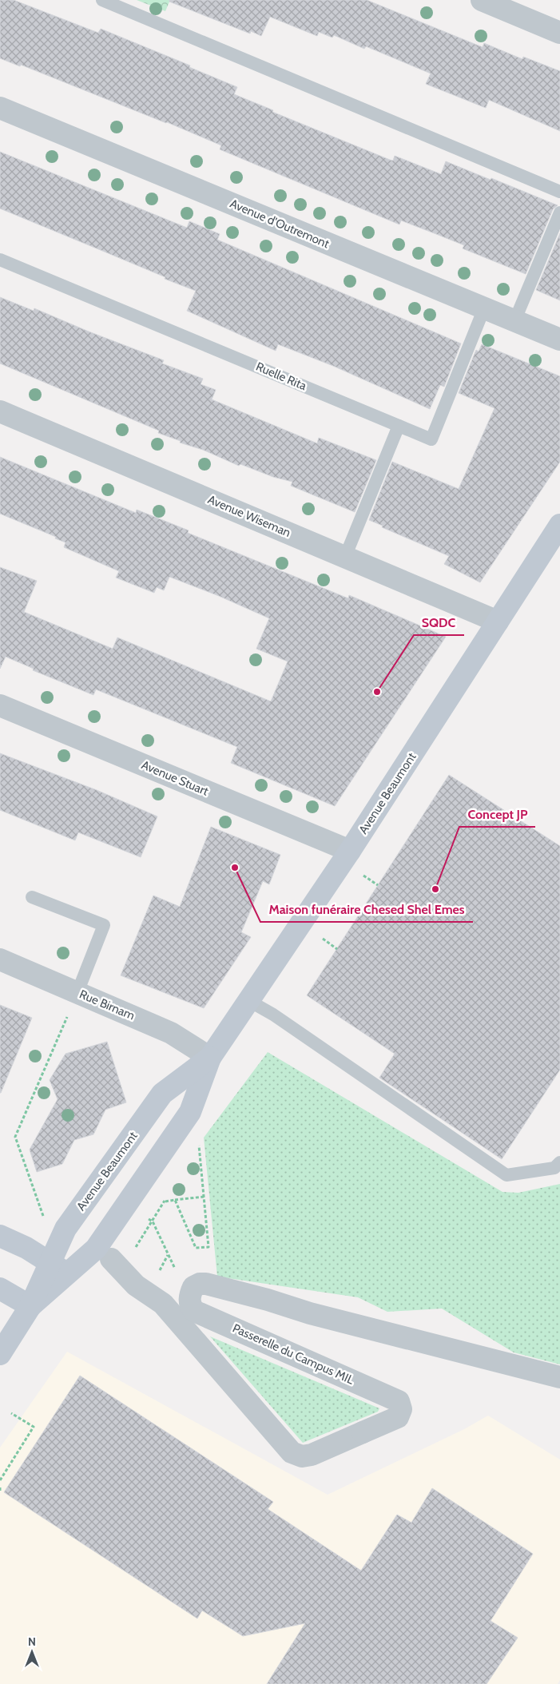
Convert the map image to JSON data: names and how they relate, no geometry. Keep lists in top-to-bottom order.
{
  "streets": {
    "street": [
      "Avenue d'Outremont",
      "Avenue Wiseman",
      "Avenue Stuart",
      "Avenue Beaumont",
      "Rue Birnam",
      "Passerelle du Campus MIL"
    ],
    "lane": ["Ruelle Rita"]
  },
  "crossings": [
    ["Avenue d'Outremont", "Ruelle Rita"],
    ["Avenue Wiseman", "Avenue Beaumont"],
    ["Avenue Stuart", "Avenue Beaumont"],
    ["Avenue Beaumont", "Rue Birnam"]
  ],
  "places": ["SQDC", "Maison funéraire Chesed Shel Emes", "Concept JP"],
  "north": "top"
}
